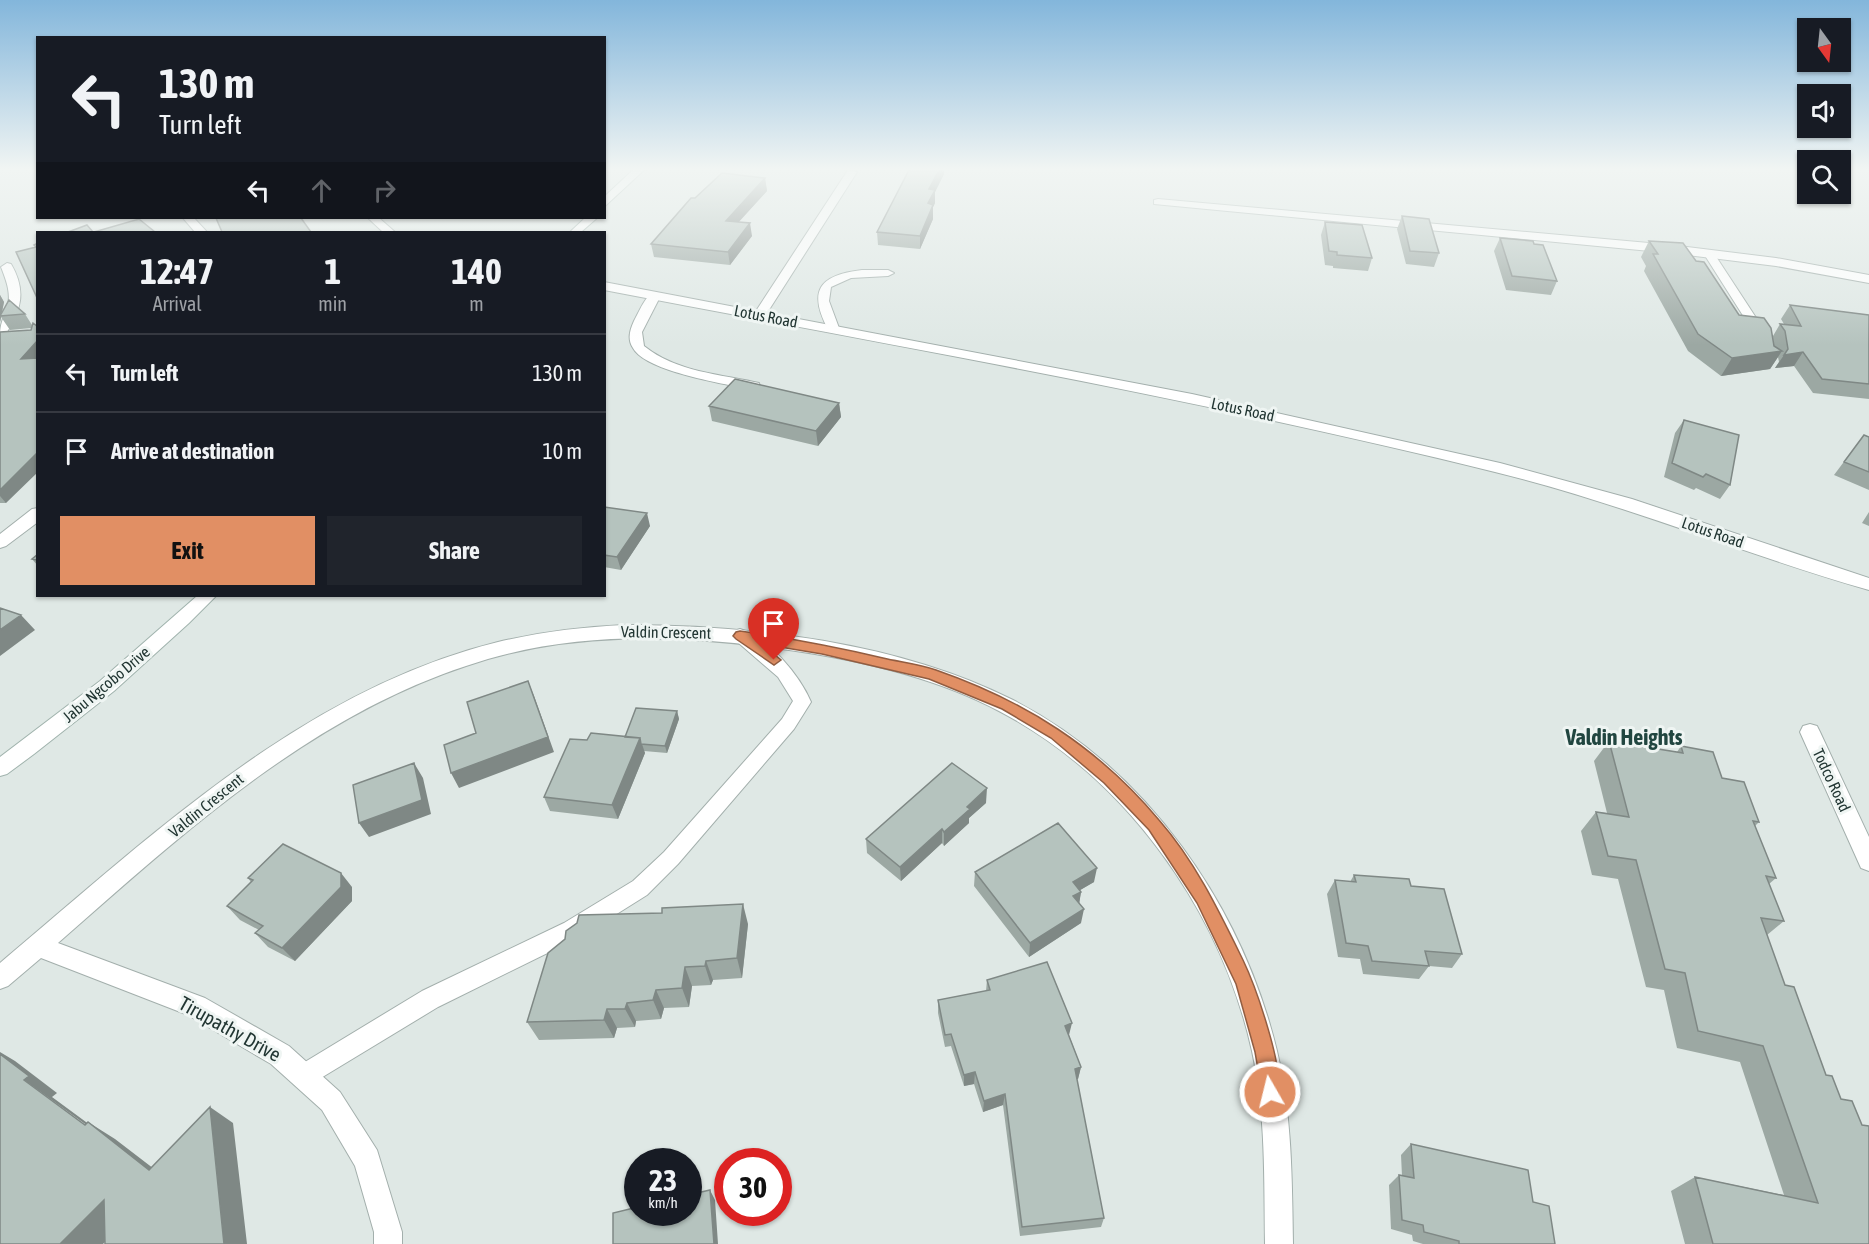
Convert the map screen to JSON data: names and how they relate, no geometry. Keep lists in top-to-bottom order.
{
  "streets": {
    "street": [
      "Lotus Road",
      "Valdin Crescent",
      "Jabu Ngcobo Drive",
      "Todco Road",
      "Tirupathy Drive"
    ]
  },
  "crossings": [
    ["Valdin Crescent", "Tirupathy Drive"]
  ],
  "districts": ["Valdin Heights"],
  "north": "bottom",
  "page": {
    "turn": ["130 m", "Turn left"],
    "eta": [
      "12:47",
      "Arrival",
      "1",
      "min",
      "140",
      "m"
    ],
    "list": [
      {
        "name": "Turn left",
        "value": "130 m"
      },
      {
        "name": "Arrive at destination",
        "value": "10 m"
      }
    ],
    "buttons": ["Exit", "Share"],
    "speed": "23 km/h",
    "limit": "30"
  }
}
